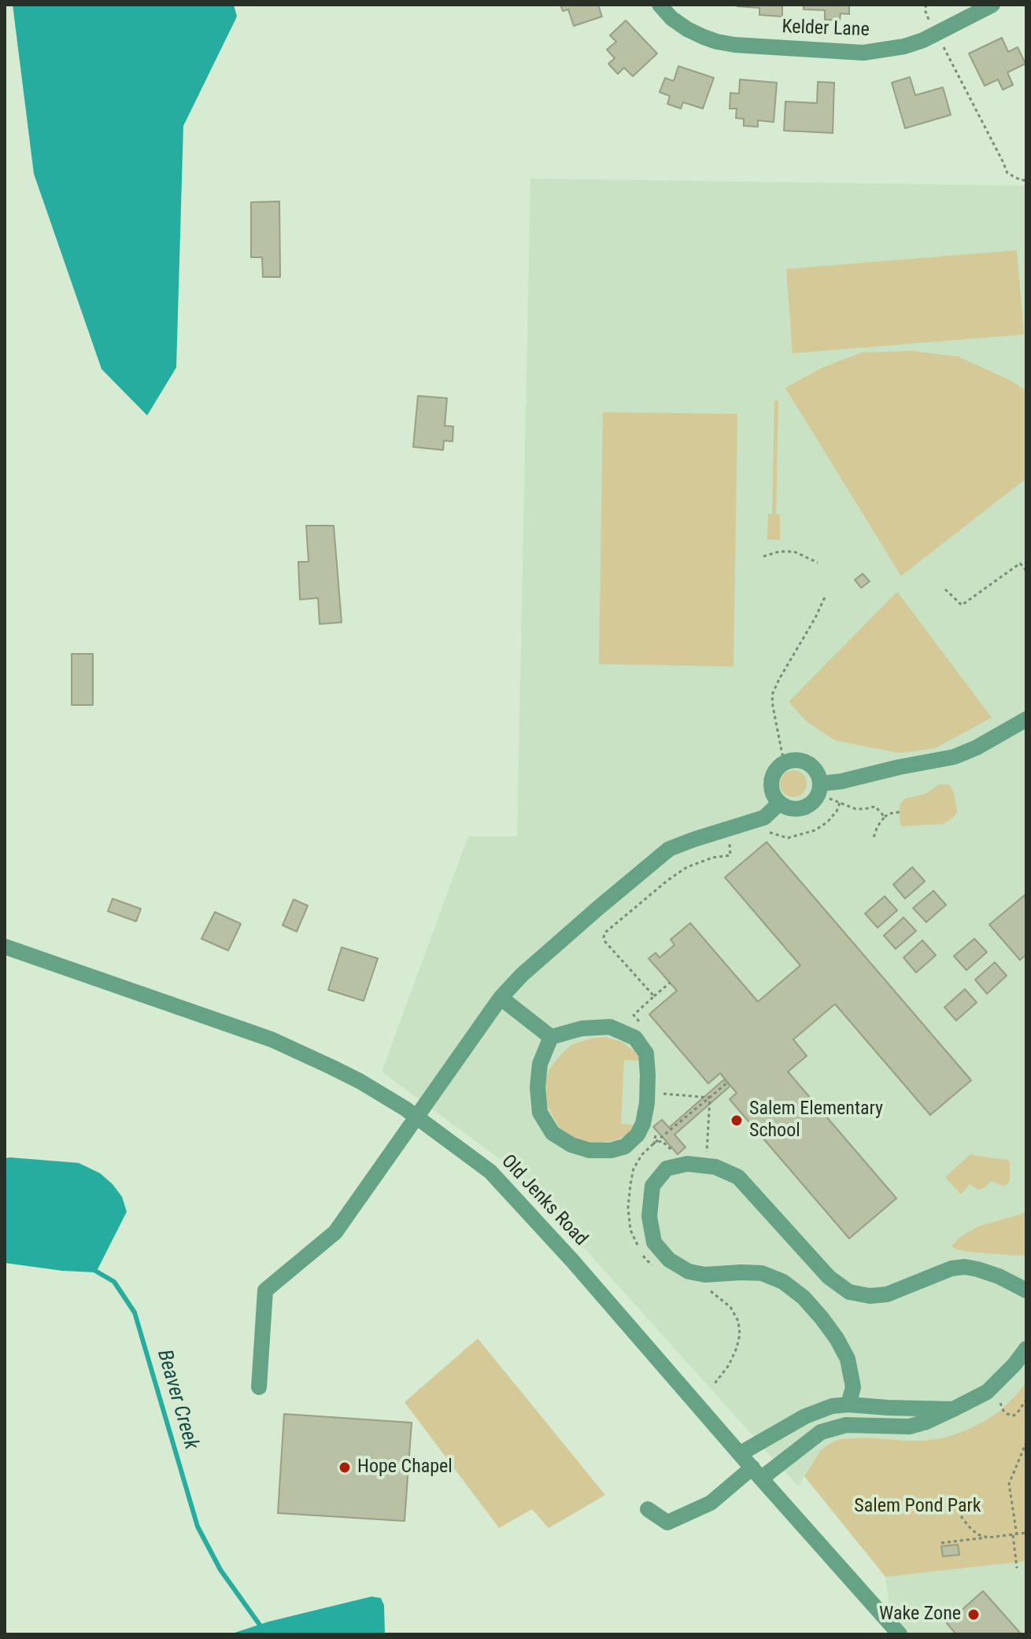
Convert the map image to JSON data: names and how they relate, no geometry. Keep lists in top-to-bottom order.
{
  "streets": {
    "street": ["Kelder Lane", "Old Jenks Road"]
  },
  "water": ["Beaver Creek"],
  "parks": ["Salem Pond Park"],
  "places": ["Salem Elementary School", "Hope Chapel", "Wake Zone"]
}
